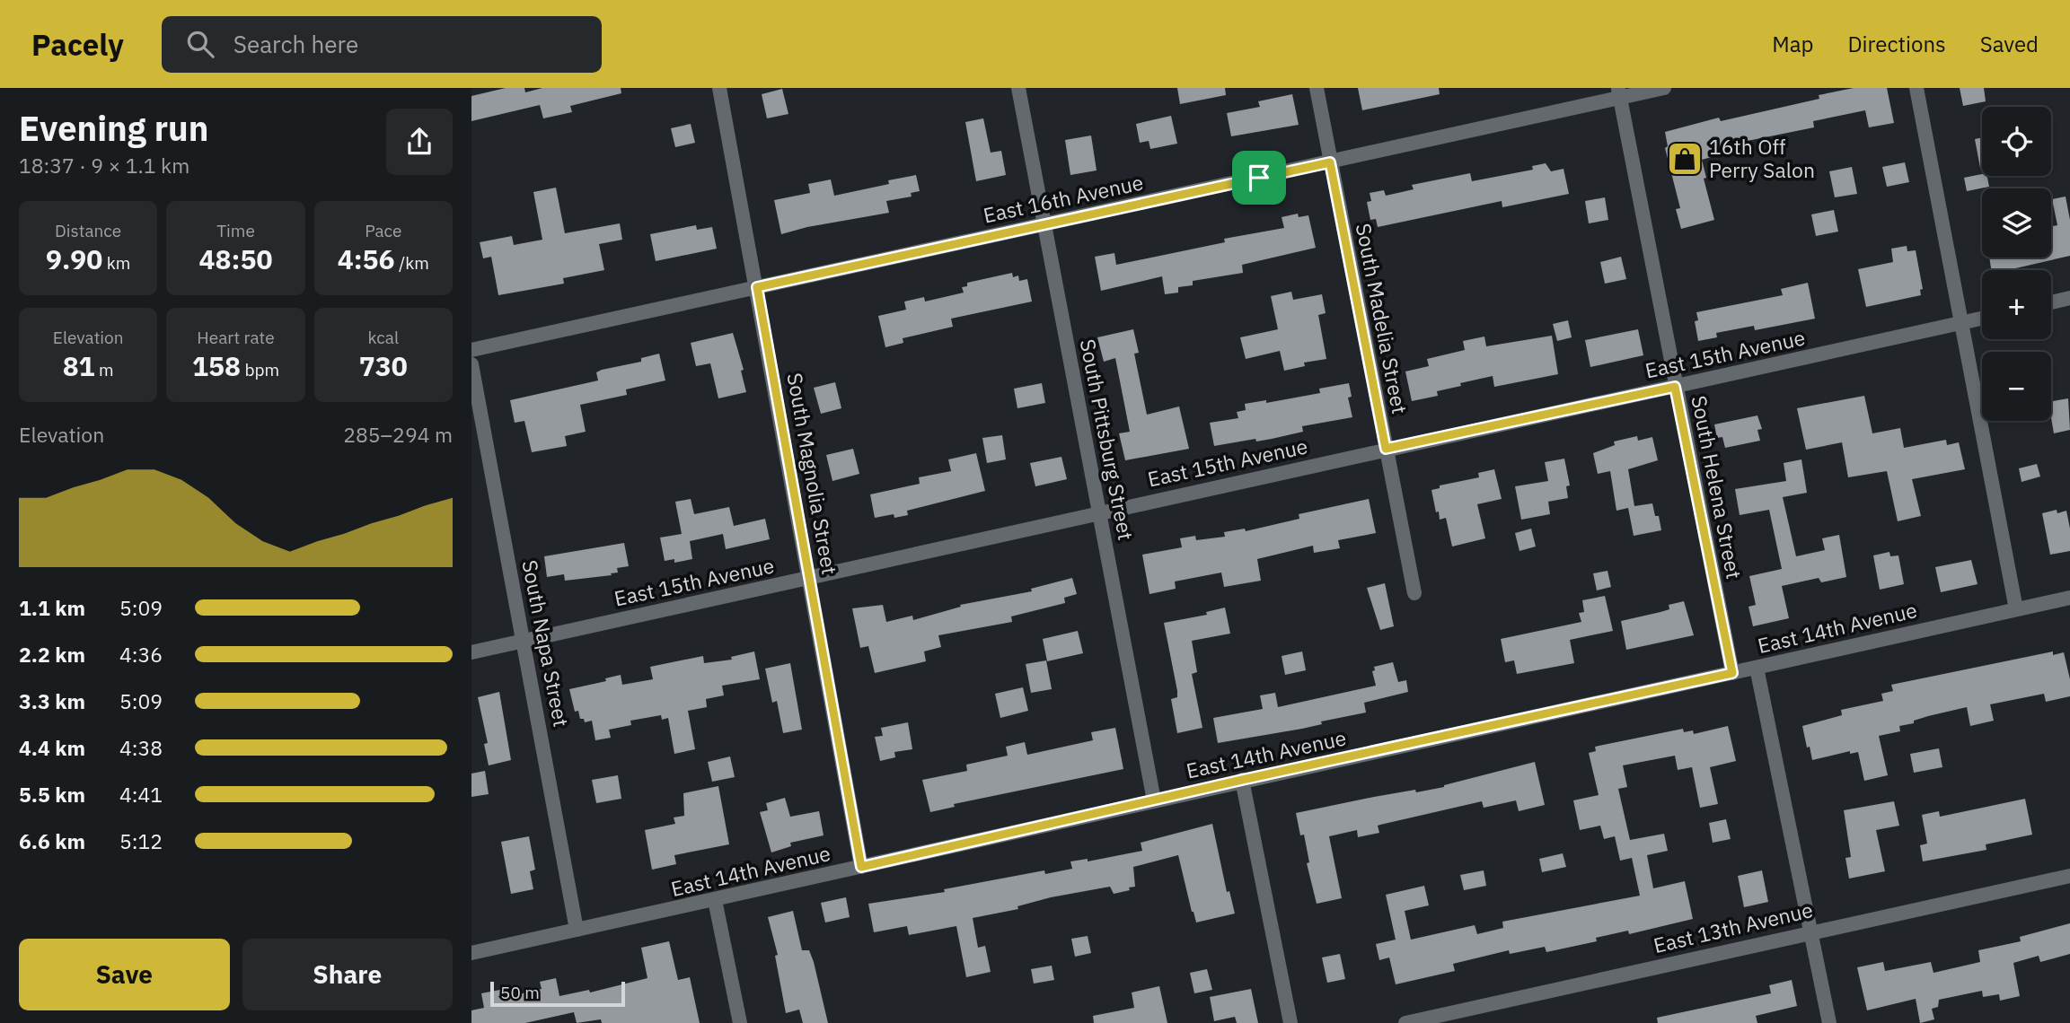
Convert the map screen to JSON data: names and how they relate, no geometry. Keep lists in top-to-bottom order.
{
  "streets": {
    "street": [
      "East 16th Avenue",
      "South Madelia Street",
      "East 15th Avenue",
      "South Pittsburg Street",
      "South Magnolia Street",
      "South Helena Street",
      "East 14th Avenue",
      "South Napa Street",
      "East 13th Avenue"
    ]
  },
  "crossings": [
    ["East 16th Avenue", "South Madelia Street"],
    ["East 16th Avenue", "South Pittsburg Street"],
    ["East 16th Avenue", "South Magnolia Street"],
    ["East 16th Avenue", "South Helena Street"],
    ["South Madelia Street", "East 15th Avenue"],
    ["East 15th Avenue", "South Pittsburg Street"],
    ["East 15th Avenue", "South Magnolia Street"],
    ["East 15th Avenue", "South Helena Street"],
    ["East 15th Avenue", "South Napa Street"],
    ["South Pittsburg Street", "East 14th Avenue"],
    ["South Magnolia Street", "East 14th Avenue"],
    ["South Helena Street", "East 14th Avenue"],
    ["East 14th Avenue", "South Napa Street"]
  ],
  "places": {
    "shop": ["16th Off Perry Salon"]
  },
  "scale_bar": "50 m",
  "page": {
    "header": "Pacely",
    "search": "Search here",
    "nav": ["Map", "Directions", "Saved"],
    "heading": ["Evening run", "18:37 · 9 × 1.1 km"],
    "map_buttons": ["+", "−"],
    "stats": [
      ["Distance", "9.90 km"],
      ["Time", "48:50"],
      ["Pace", "4:56 /km"],
      ["Elevation", "81 m"],
      ["Heart rate", "158 bpm"],
      ["kcal", "730"]
    ],
    "chart": ["Elevation", "285–294 m"],
    "list": [
      {
        "name": "1.1 km",
        "note": "5:09"
      },
      {
        "name": "2.2 km",
        "note": "4:36"
      },
      {
        "name": "3.3 km",
        "note": "5:09"
      },
      {
        "name": "4.4 km",
        "note": "4:38"
      },
      {
        "name": "5.5 km",
        "note": "4:41"
      },
      {
        "name": "6.6 km",
        "note": "5:12"
      }
    ],
    "buttons": ["Save", "Share"],
    "scale": "50 m"
  }
}
